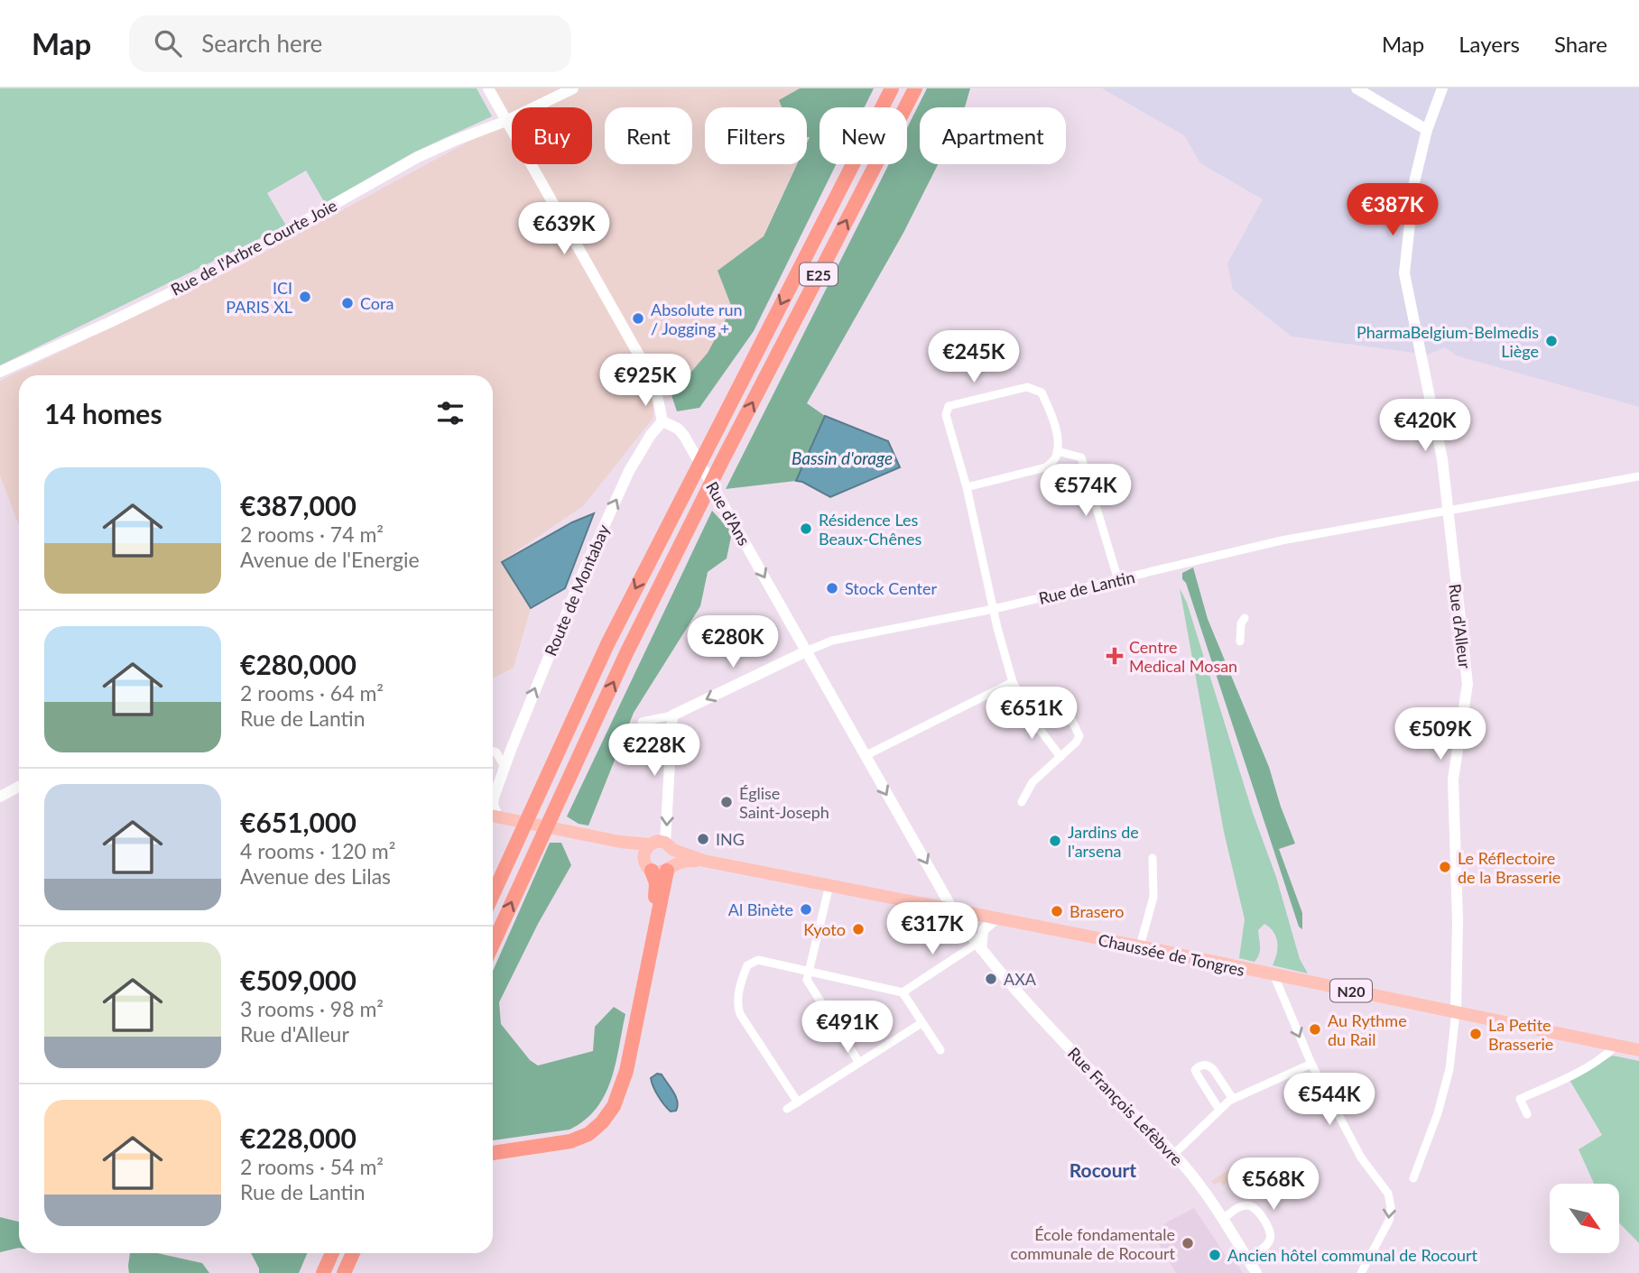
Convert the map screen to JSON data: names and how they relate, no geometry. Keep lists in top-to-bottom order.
{
  "streets": {
    "highway": ["E25"],
    "main road": ["Chaussée de Tongres", "N20"],
    "street": [
      "Rue de l'Arbre Courte Joie",
      "Rue d'Ans",
      "Rue de Lantin",
      "Route de Montabay",
      "Rue d'Alleur",
      "Rue François Lefèbvre"
    ]
  },
  "crossings": [
    ["Rue d'Ans", "Rue de Lantin"],
    ["Rue d'Ans", "Route de Montabay"],
    ["Rue d'Ans", "Chaussée de Tongres"],
    ["Rue d'Ans", "Rue François Lefèbvre"],
    ["Rue de Lantin", "Rue d'Alleur"],
    ["Rue d'Alleur", "Chaussée de Tongres"],
    ["Chaussée de Tongres", "Rue François Lefèbvre"]
  ],
  "one_way": ["Rue d'Ans", "Route de Montabay"],
  "districts": ["Rocourt"],
  "water": ["Bassin d'orage"],
  "places": {
    "other": [
      "ICI PARIS XL",
      "Cora",
      "Absolute run / Jogging +",
      "PharmaBelgium-Belmedis Liège",
      "Résidence Les Beaux-Chênes",
      "Stock Center",
      "Église Saint-Joseph",
      "ING",
      "Jardins de l'arsena",
      "Le Réflectoire de la Brasserie",
      "Al Binète",
      "Brasero",
      "Kyoto",
      "AXA",
      "Au Rythme du Rail",
      "La Petite Brasserie",
      "École fondamentale communale de Rocourt",
      "Ancien hôtel communal de Rocourt"
    ],
    "health": ["Centre Medical Mosan"]
  },
  "north": "bottom right",
  "page": {
    "header": "Map",
    "search": "Search here",
    "nav": ["Map", "Layers", "Share"],
    "chip": [
      "Buy",
      "Rent",
      "Filters",
      "New",
      "Apartment"
    ],
    "price": [
      "€387K",
      "€639K",
      "€245K",
      "€925K",
      "€420K",
      "€574K",
      "€280K",
      "€651K",
      "€509K",
      "€228K",
      "€317K",
      "€491K",
      "€544K",
      "€568K"
    ],
    "heading": "14 homes",
    "list": [
      {
        "name": "€387,000",
        "note": "2 rooms · 74 m² · Avenue de l'Energie"
      },
      {
        "name": "€280,000",
        "note": "2 rooms · 64 m² · Rue de Lantin"
      },
      {
        "name": "€651,000",
        "note": "4 rooms · 120 m² · Avenue des Lilas"
      },
      {
        "name": "€509,000",
        "note": "3 rooms · 98 m² · Rue d'Alleur"
      },
      {
        "name": "€228,000",
        "note": "2 rooms · 54 m² · Rue de Lantin"
      }
    ]
  }
}
